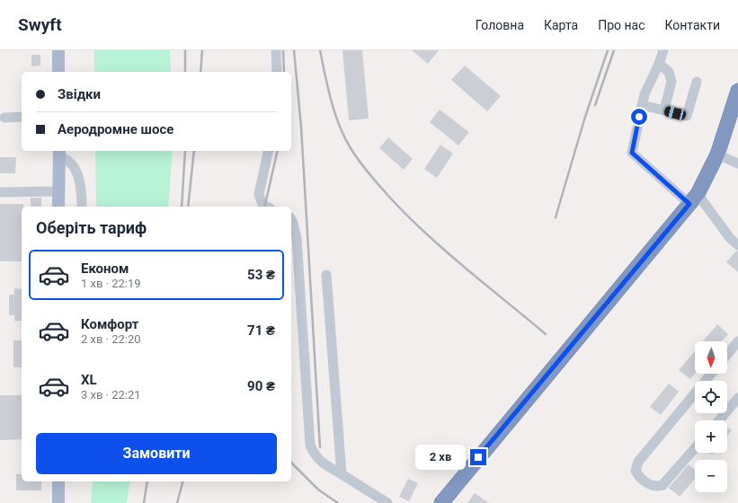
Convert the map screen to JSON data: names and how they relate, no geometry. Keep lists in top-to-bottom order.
{
  "north": "bottom",
  "page": {
    "header": "Swyft",
    "nav": [
      "Головна",
      "Карта",
      "Про нас",
      "Контакти"
    ],
    "banner": ["Звідки", "Аеродромне шосе"],
    "heading": "Оберіть тариф",
    "list": [
      {
        "name": "Економ",
        "note": "1 хв · 22:19",
        "value": "53 ₴"
      },
      {
        "name": "Комфорт",
        "note": "2 хв · 22:20",
        "value": "71 ₴"
      },
      {
        "name": "XL",
        "note": "3 хв · 22:21",
        "value": "90 ₴"
      }
    ],
    "map_buttons": ["+", "−"],
    "buttons": "Замовити",
    "bubble": "2 хв"
  }
}
